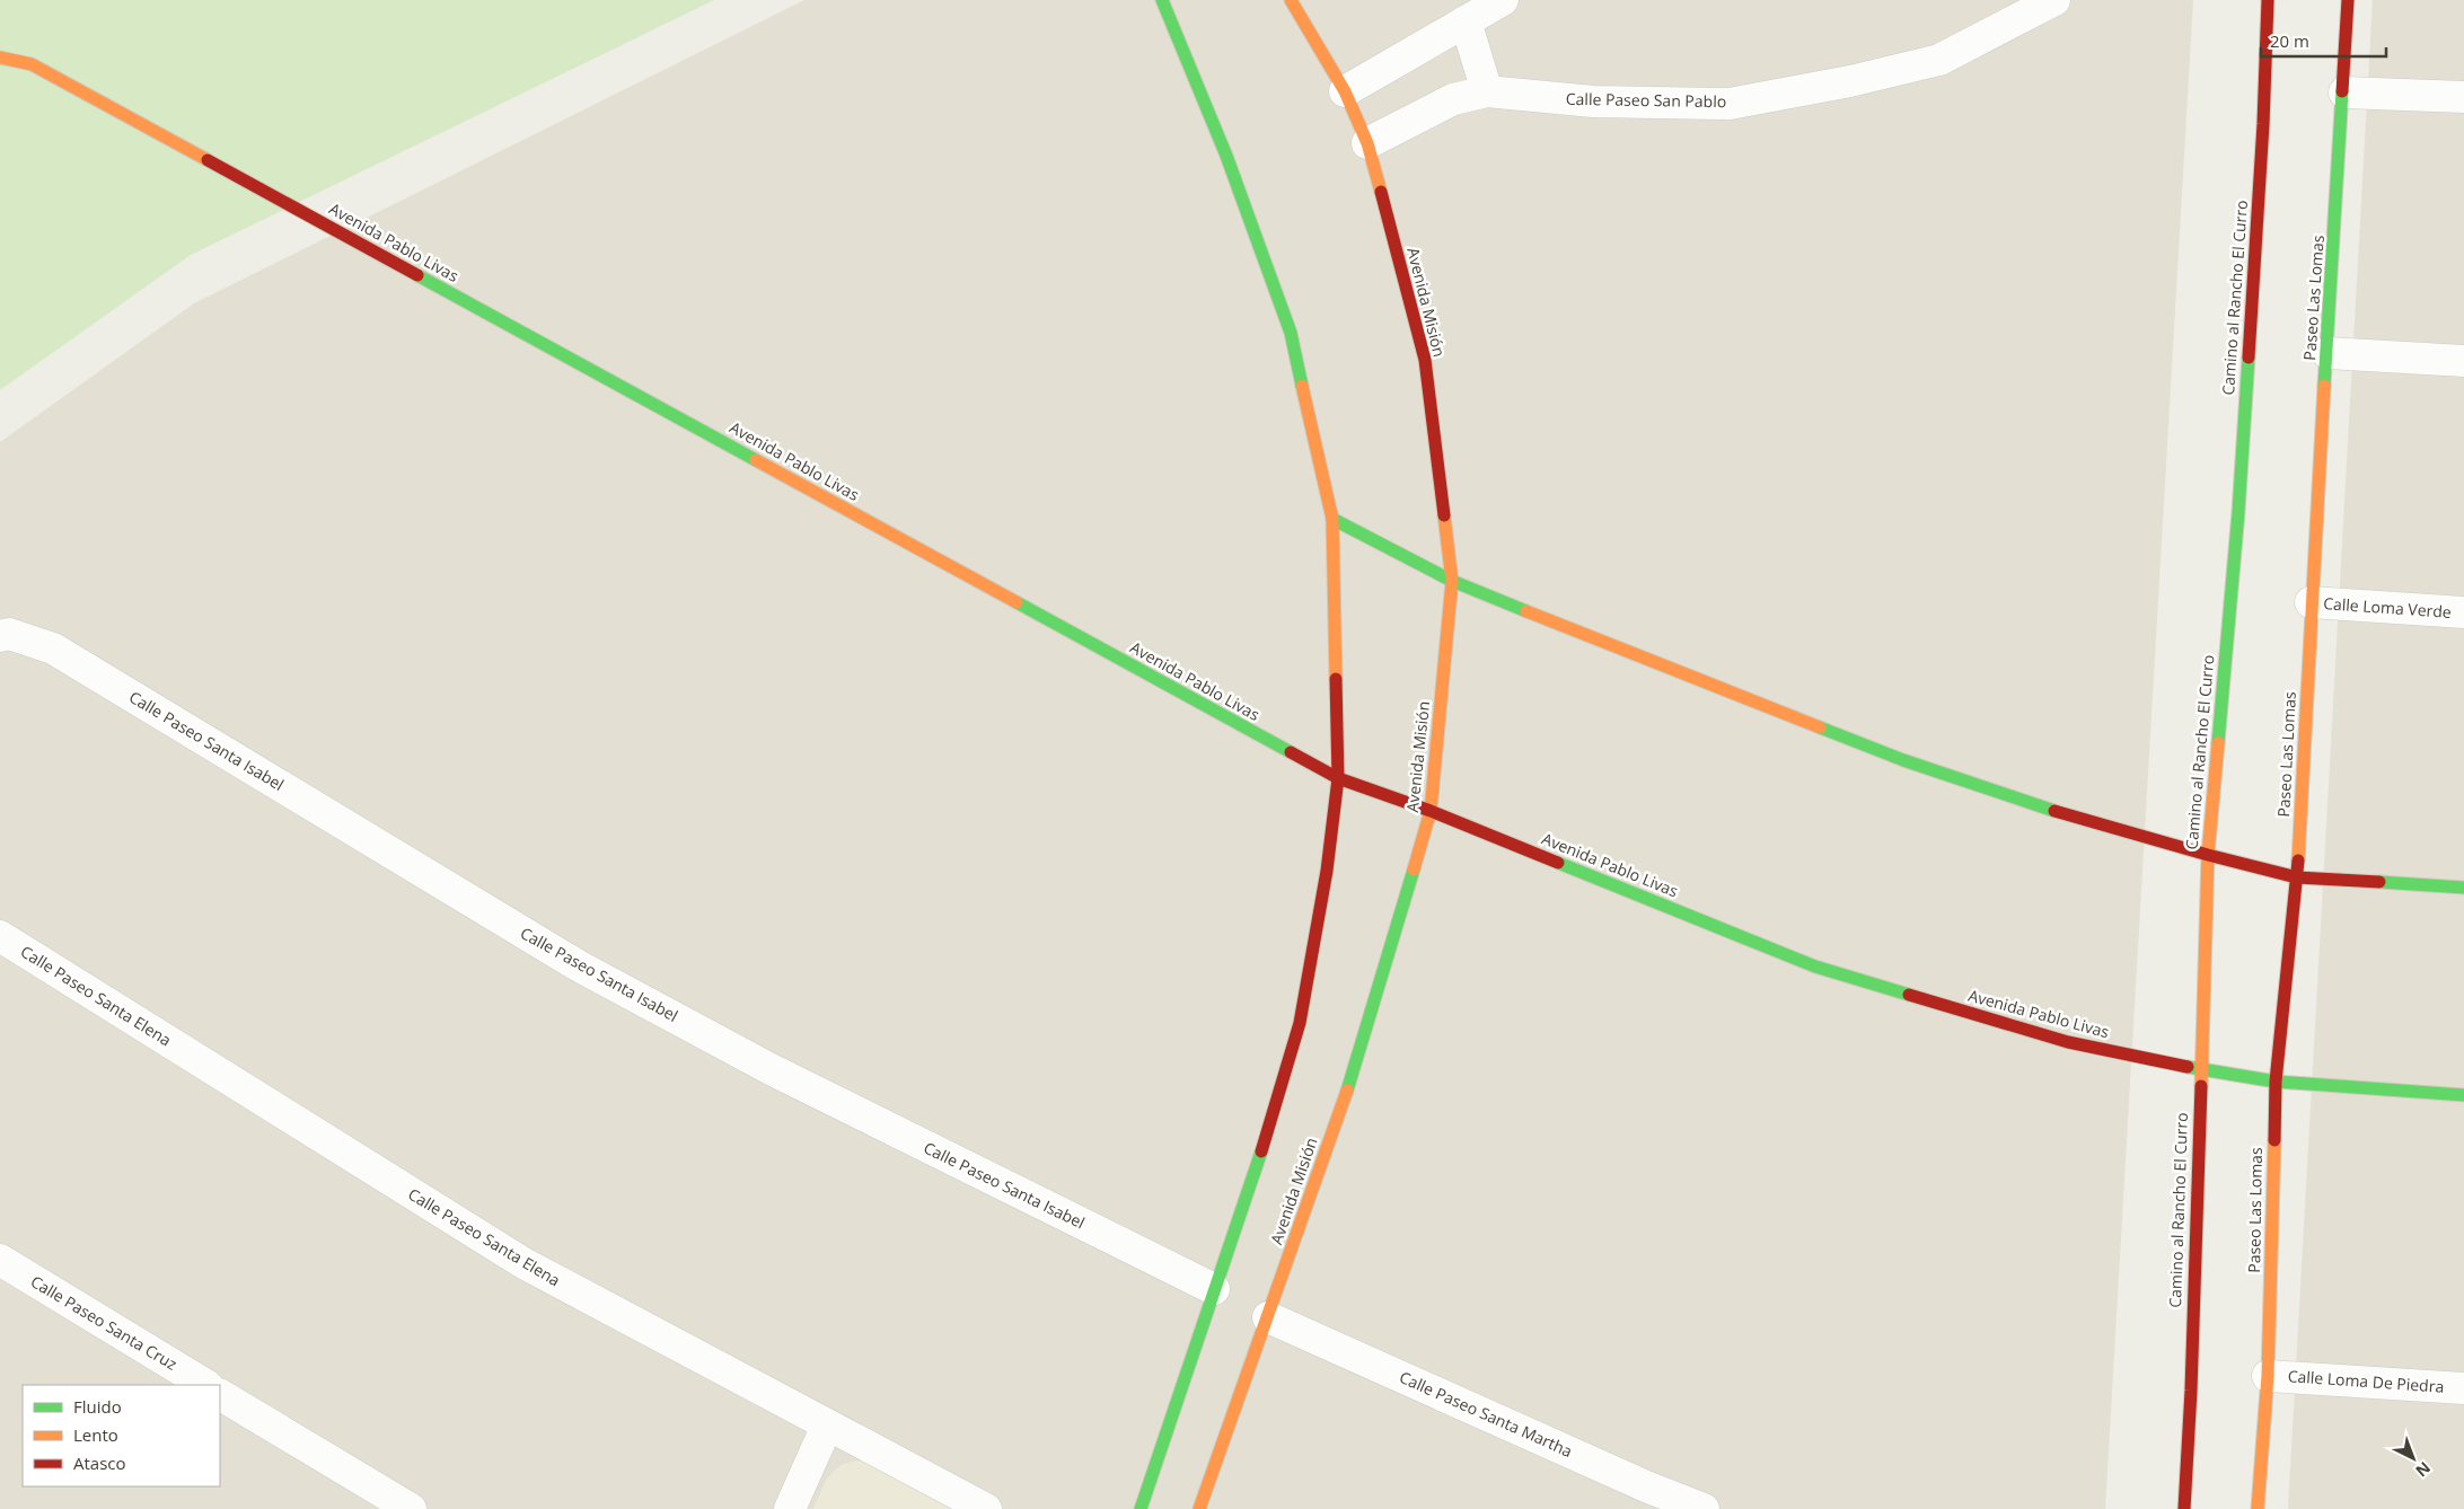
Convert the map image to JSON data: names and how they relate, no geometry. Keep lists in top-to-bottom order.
{
  "streets": {
    "street": [
      "Calle Paseo San Pablo",
      "Avenida Pablo Livas",
      "Camino al Rancho El Curro",
      "Paseo Las Lomas",
      "Avenida Misión",
      "Calle Loma Verde",
      "Calle Paseo Santa Isabel",
      "Calle Paseo Santa Elena",
      "Calle Paseo Santa Cruz",
      "Calle Loma De Piedra",
      "Calle Paseo Santa Martha"
    ]
  },
  "crossings": [
    ["Calle Paseo San Pablo", "Avenida Misión"],
    ["Avenida Pablo Livas", "Camino al Rancho El Curro"],
    ["Avenida Pablo Livas", "Paseo Las Lomas"],
    ["Avenida Pablo Livas", "Avenida Misión"],
    ["Paseo Las Lomas", "Calle Loma Verde"],
    ["Paseo Las Lomas", "Calle Loma De Piedra"],
    ["Avenida Misión", "Calle Paseo Santa Martha"]
  ],
  "legend": ["Fluido", "Lento", "Atasco"],
  "scale_bar": "20 m",
  "north": "bottom right"
}
